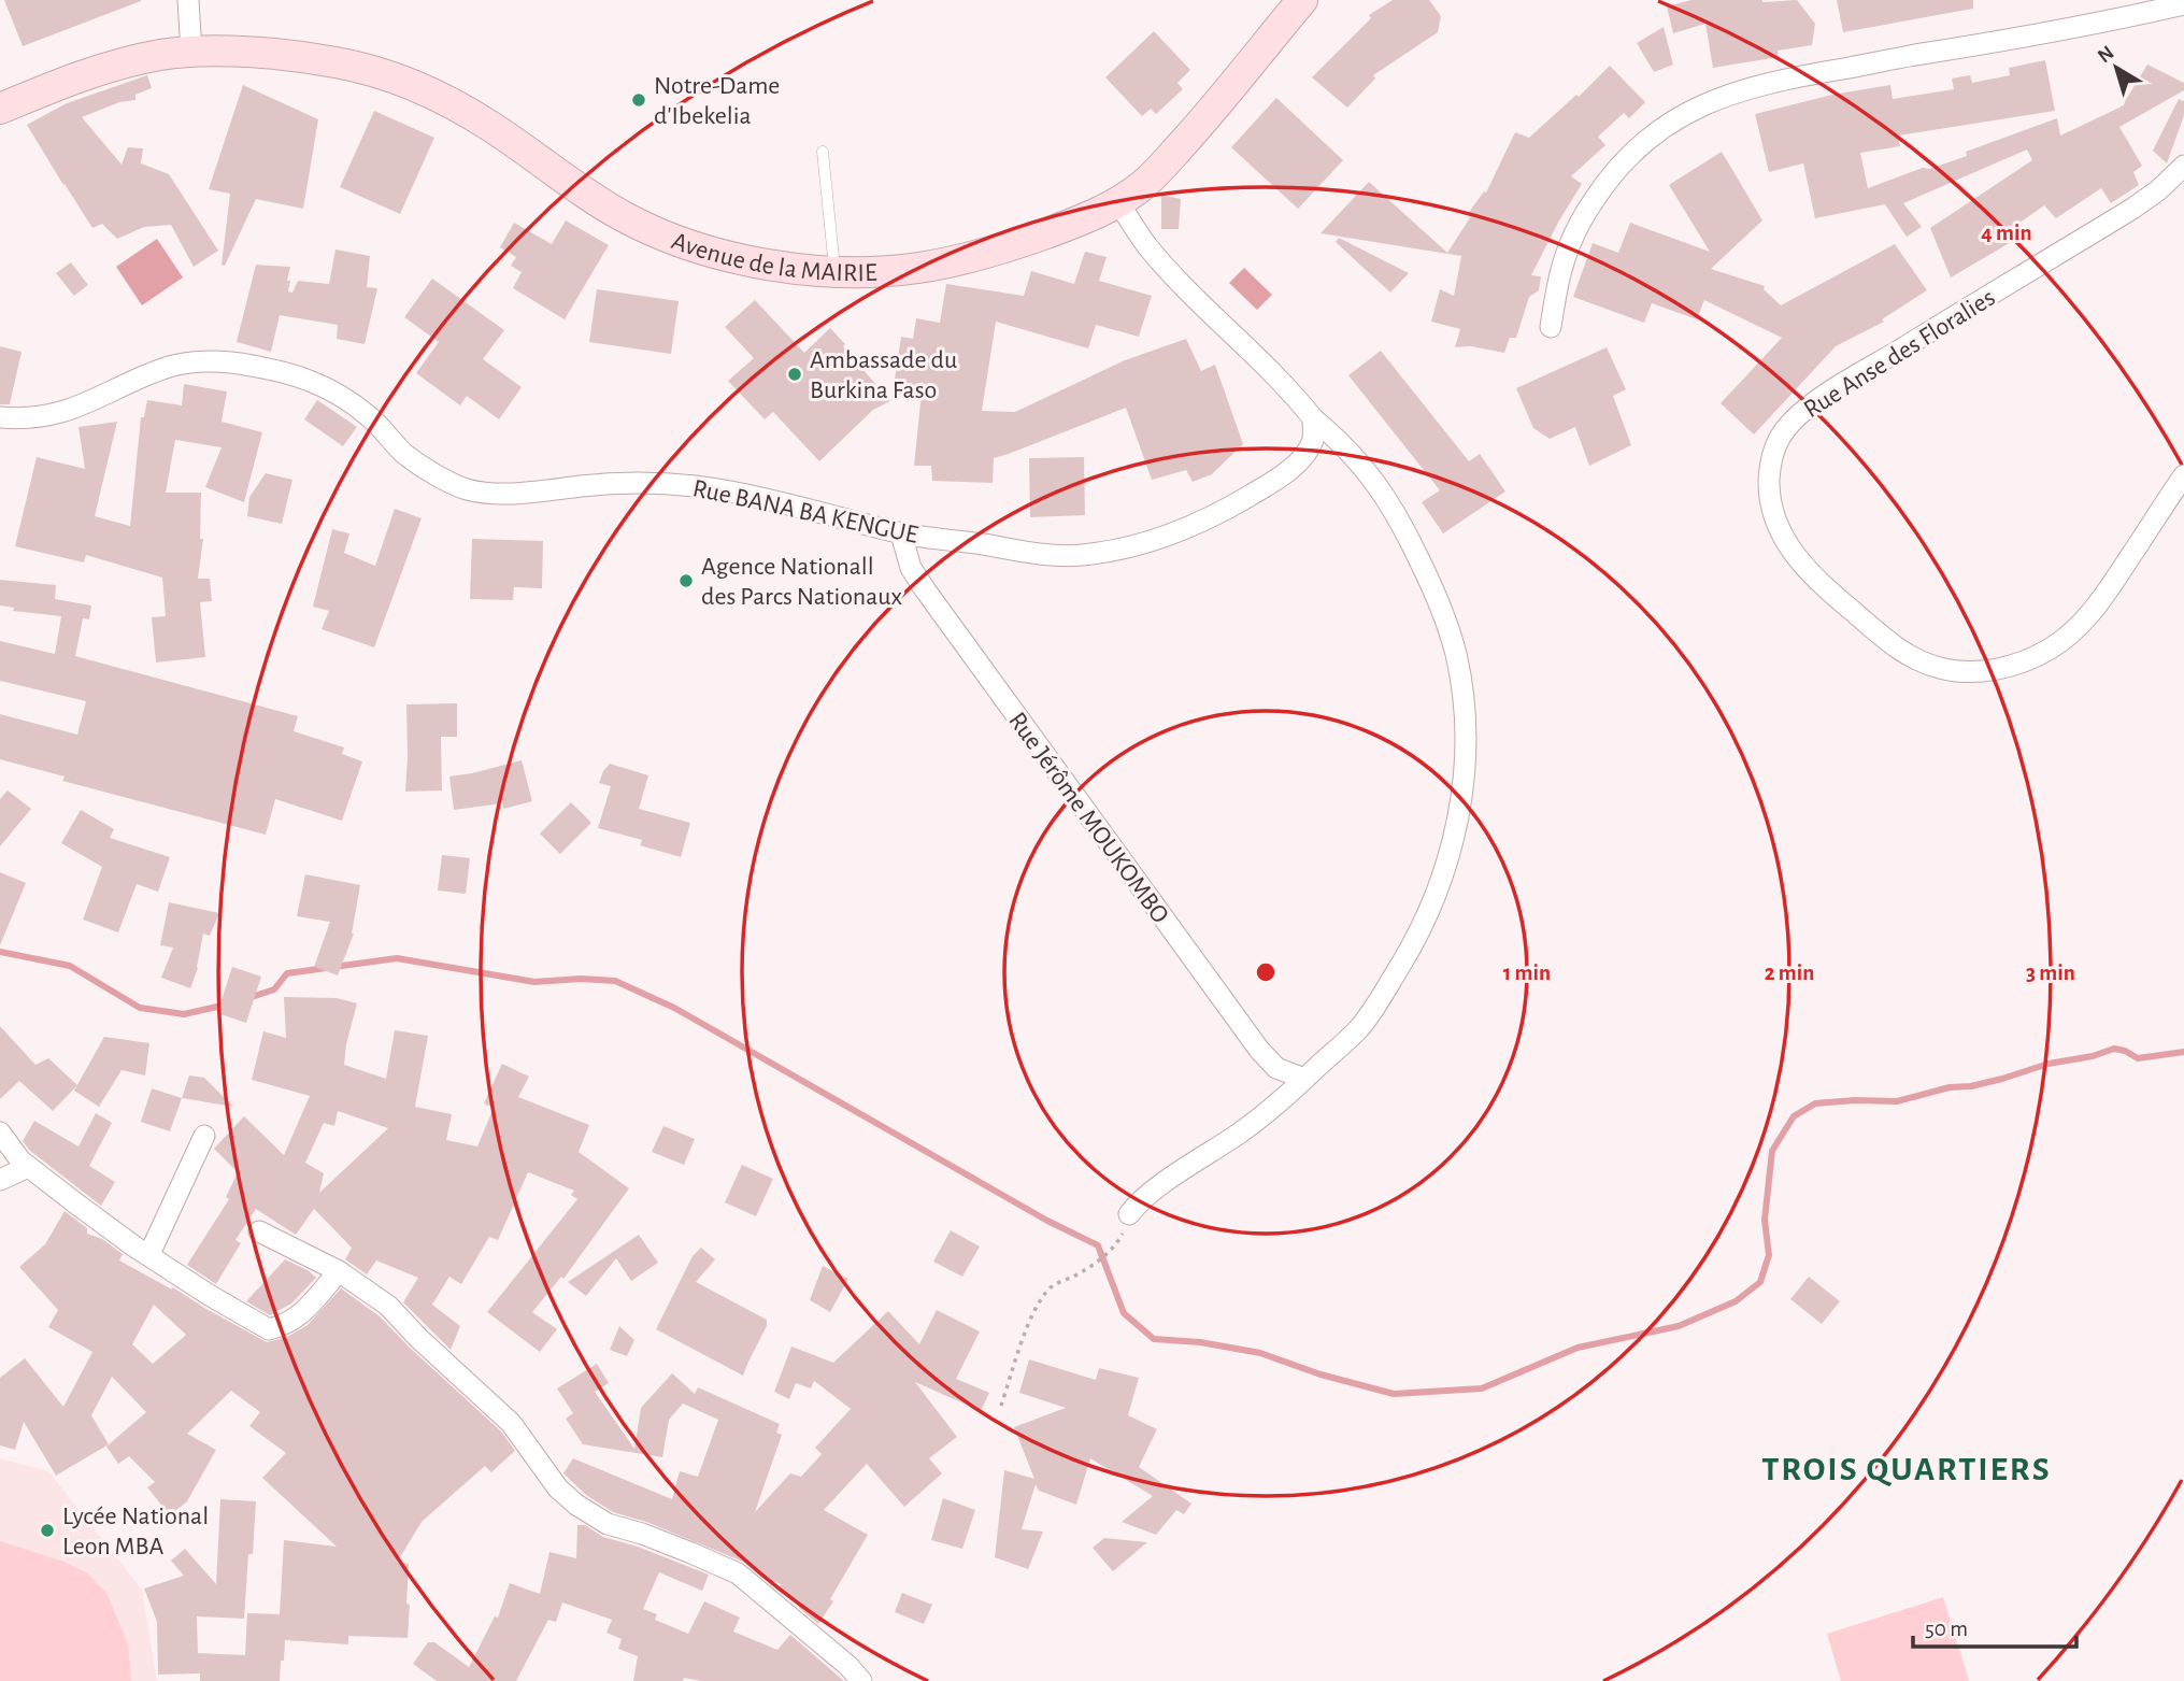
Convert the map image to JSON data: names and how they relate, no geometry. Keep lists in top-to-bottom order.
{
  "streets": {
    "main road": ["Avenue de la MAIRIE"],
    "street": ["Rue Anse des Floralies", "Rue BANA BA KENGUE", "Rue Jérôme MOUKOMBO"]
  },
  "crossings": [
    ["Rue BANA BA KENGUE", "Rue Jérôme MOUKOMBO"]
  ],
  "districts": ["TROIS QUARTIERS"],
  "places": [
    "Notre-Dame d'Ibekelia",
    "Ambassade du Burkina Faso",
    "Agence Nationall des Parcs Nationaux",
    "Lycée National Leon MBA"
  ],
  "scale_bar": "50 m",
  "north": "top left",
  "rings": [
    "4 min",
    "1 min",
    "2 min",
    "3 min"
  ]
}
